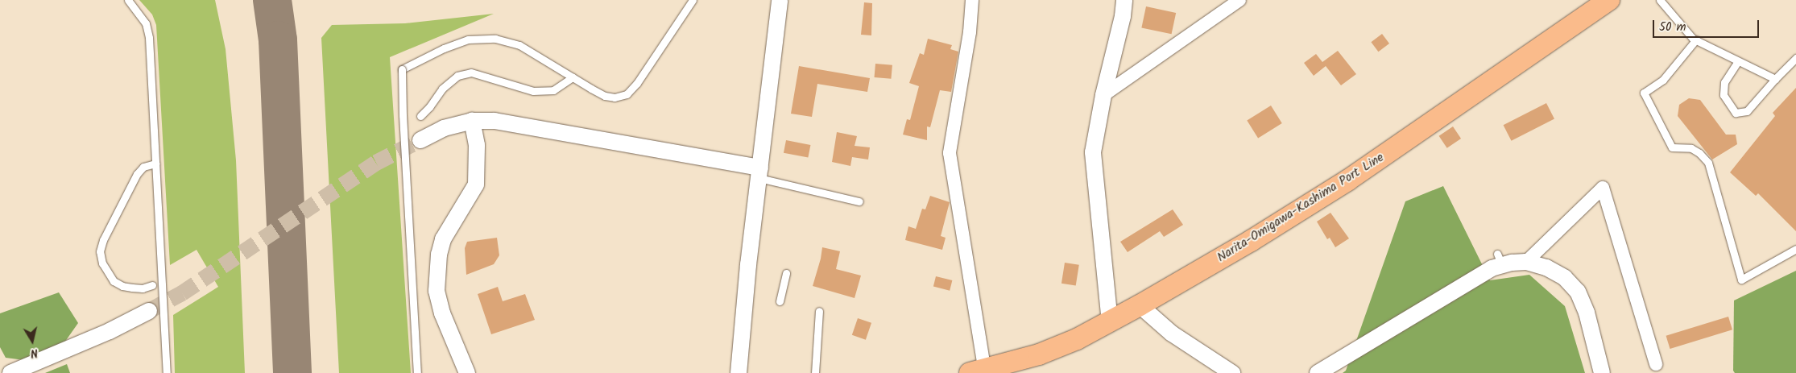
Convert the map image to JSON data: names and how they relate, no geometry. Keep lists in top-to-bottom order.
{
  "streets": {
    "main road": ["Narita-Omigawa-Kashima Port Line"]
  },
  "scale_bar": "50 m",
  "north": "bottom"
}
